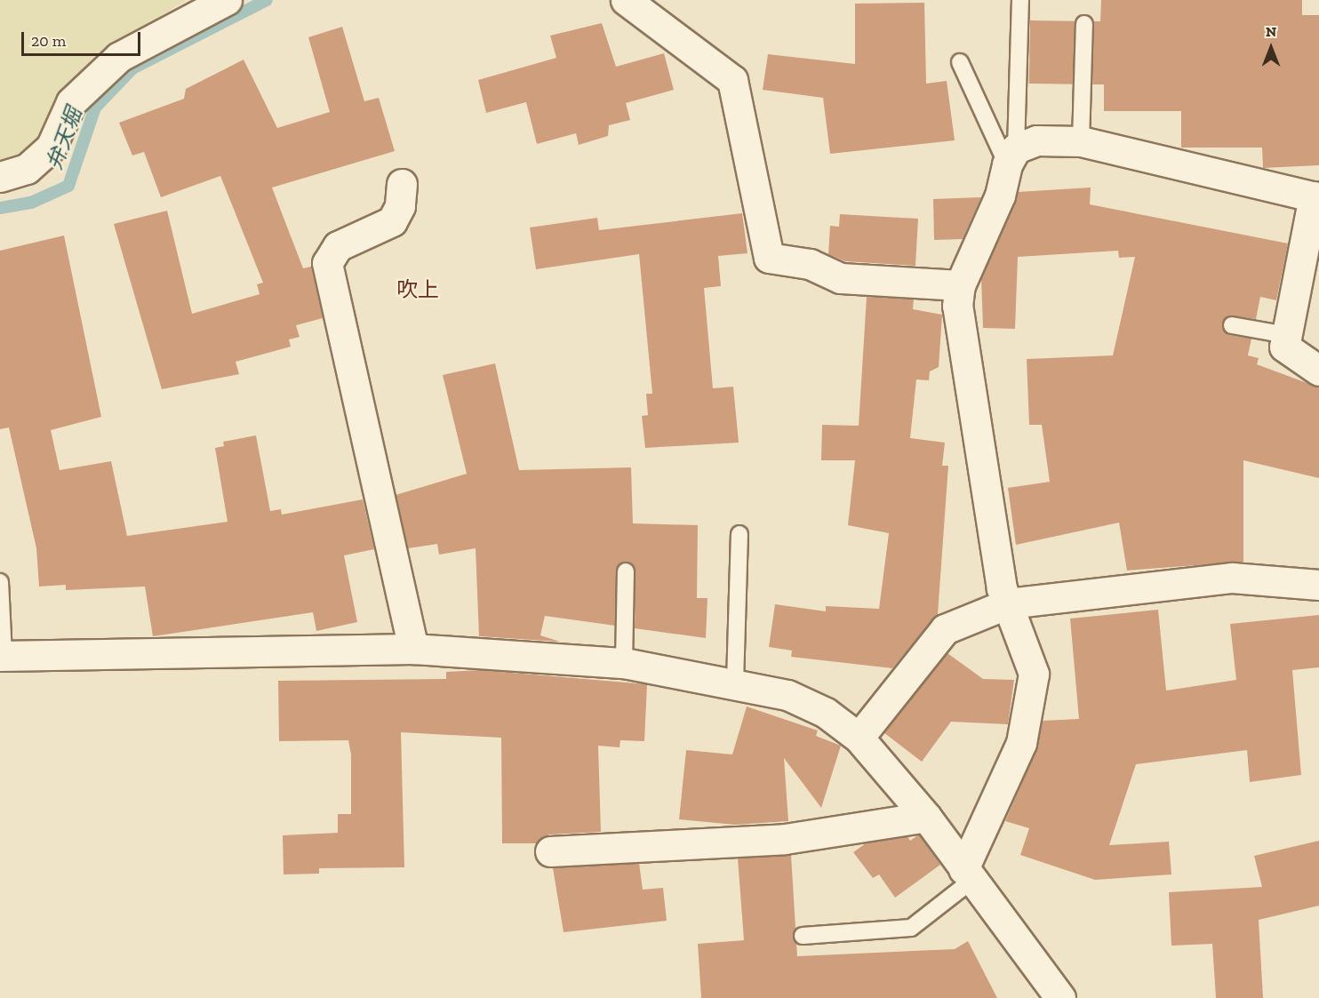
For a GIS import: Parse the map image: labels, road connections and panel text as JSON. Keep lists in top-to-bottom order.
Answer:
{
  "districts": ["吹上"],
  "water": ["弁天堀"],
  "scale_bar": "20 m",
  "north": "top"
}
